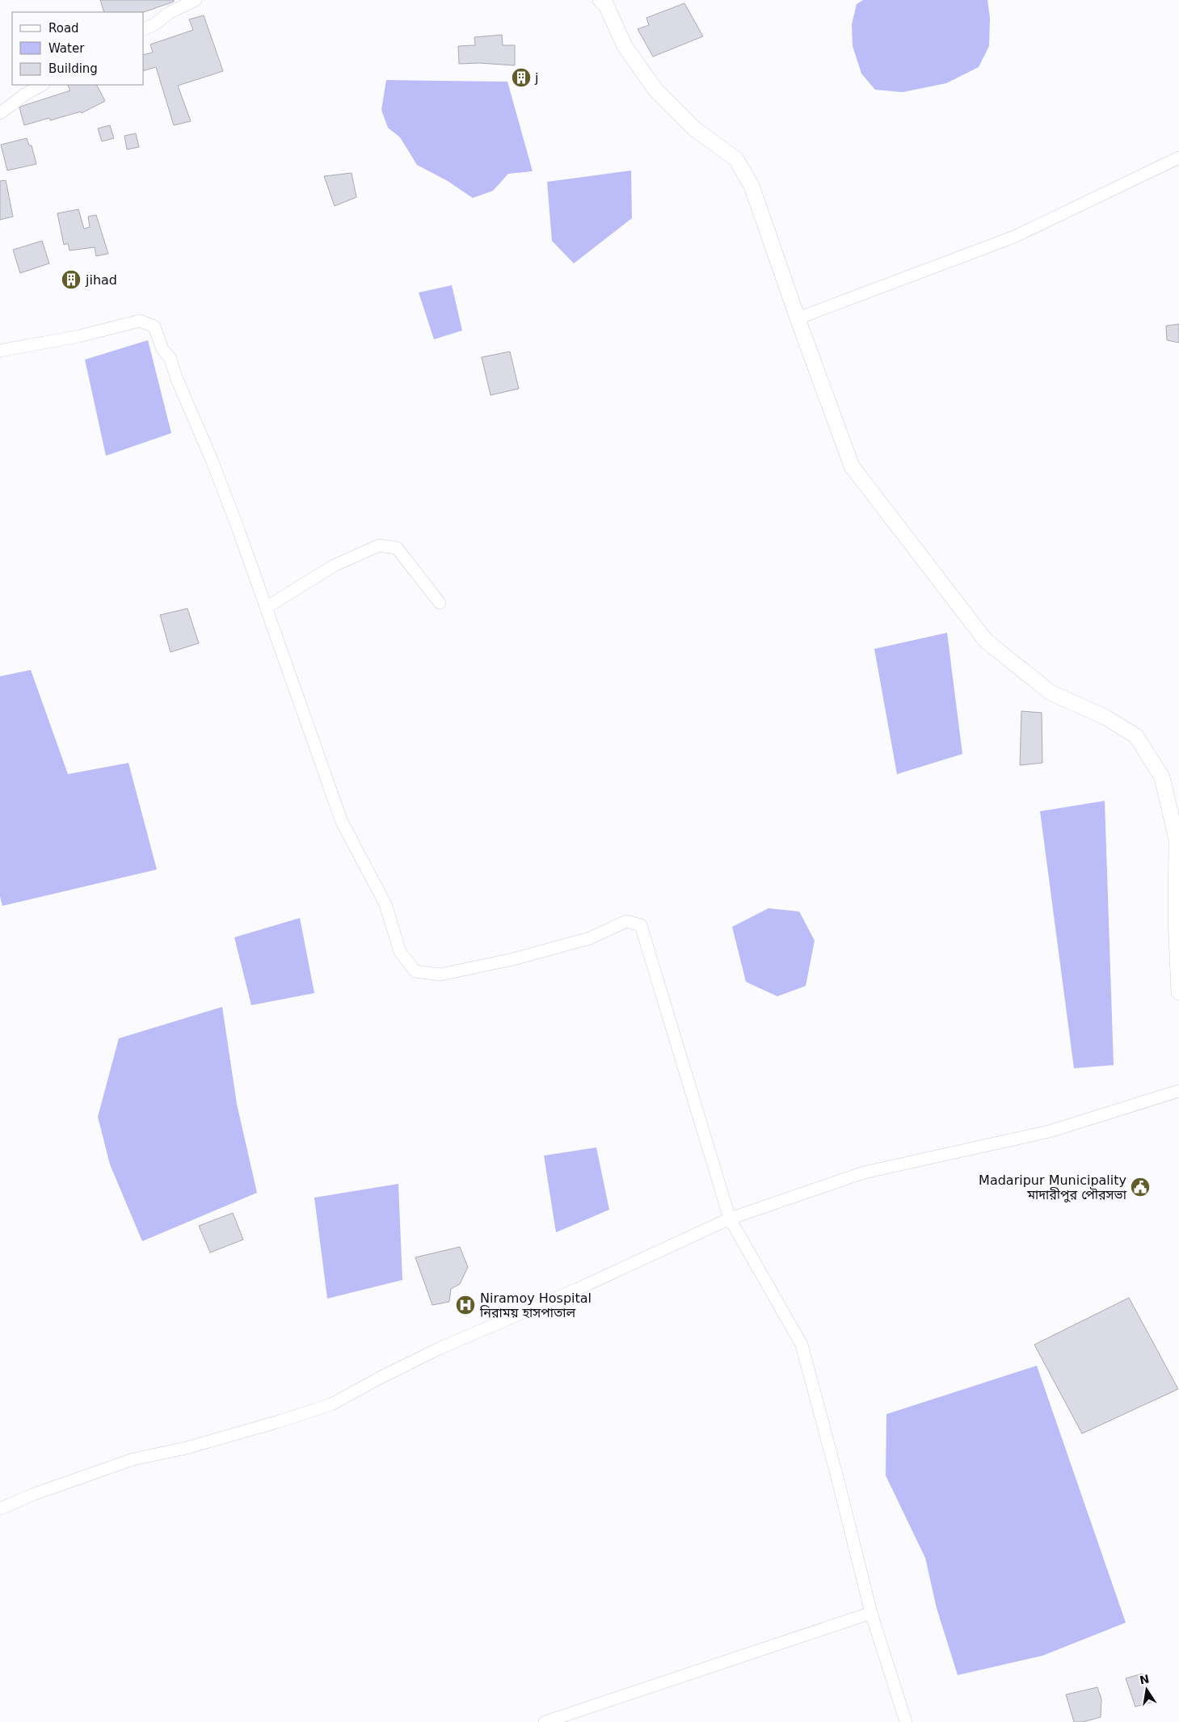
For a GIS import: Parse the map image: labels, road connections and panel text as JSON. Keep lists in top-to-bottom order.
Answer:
{
  "places": {
    "building": ["j", "jihad"],
    "public building": ["Madaripur Municipality মাদারীপুর পৌরসভা"],
    "hospital": ["Niramoy Hospital নিরাময় হাসপাতাল"]
  },
  "legend": ["Road", "Water", "Building"],
  "north": "top"
}
